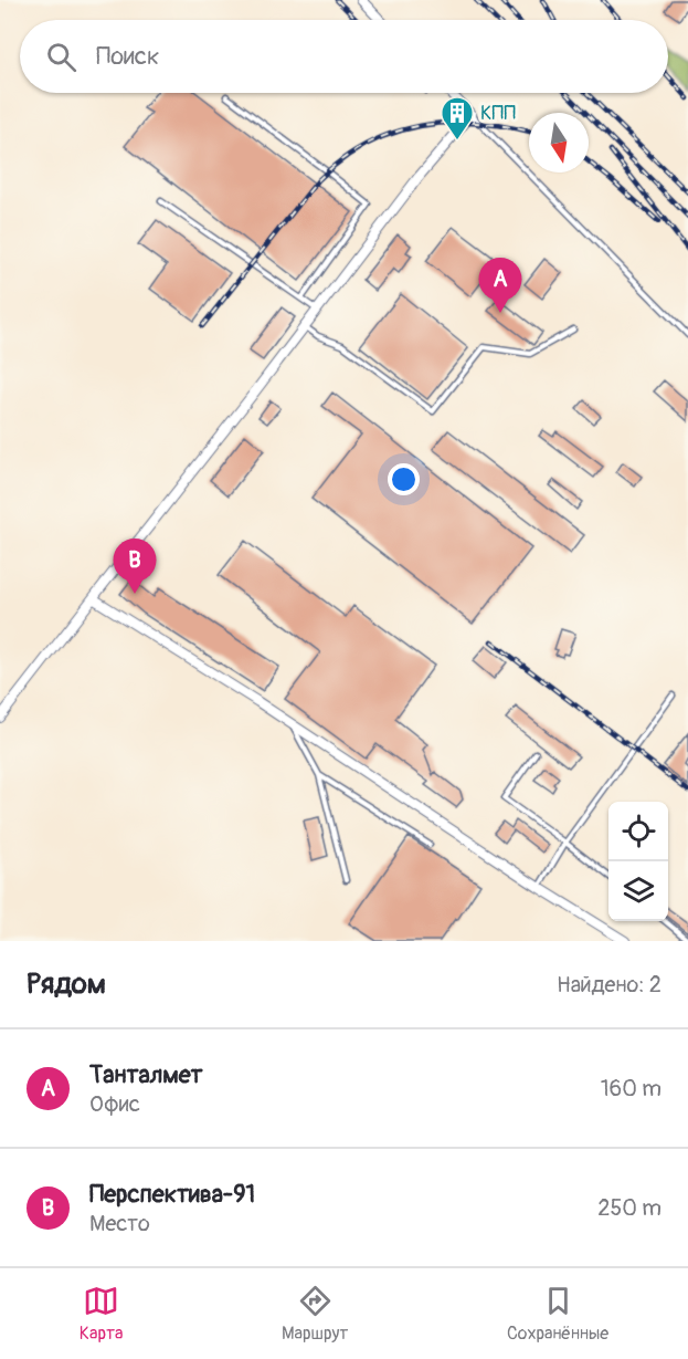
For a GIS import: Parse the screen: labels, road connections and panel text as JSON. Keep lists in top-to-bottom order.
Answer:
{
  "places": {
    "building": ["КПП"]
  },
  "north": "bottom",
  "page": {
    "search": "Поиск",
    "pins": ["A", "B"],
    "heading": ["Рядом", "Найдено: 2"],
    "list": [
      {
        "mark": "A",
        "name": "Танталмет",
        "note": "Офис",
        "value": "160 m"
      },
      {
        "mark": "B",
        "name": "Перспектива-91",
        "note": "Место",
        "value": "250 m"
      }
    ],
    "nav": ["Карта", "Маршрут", "Сохранённые"]
  }
}
